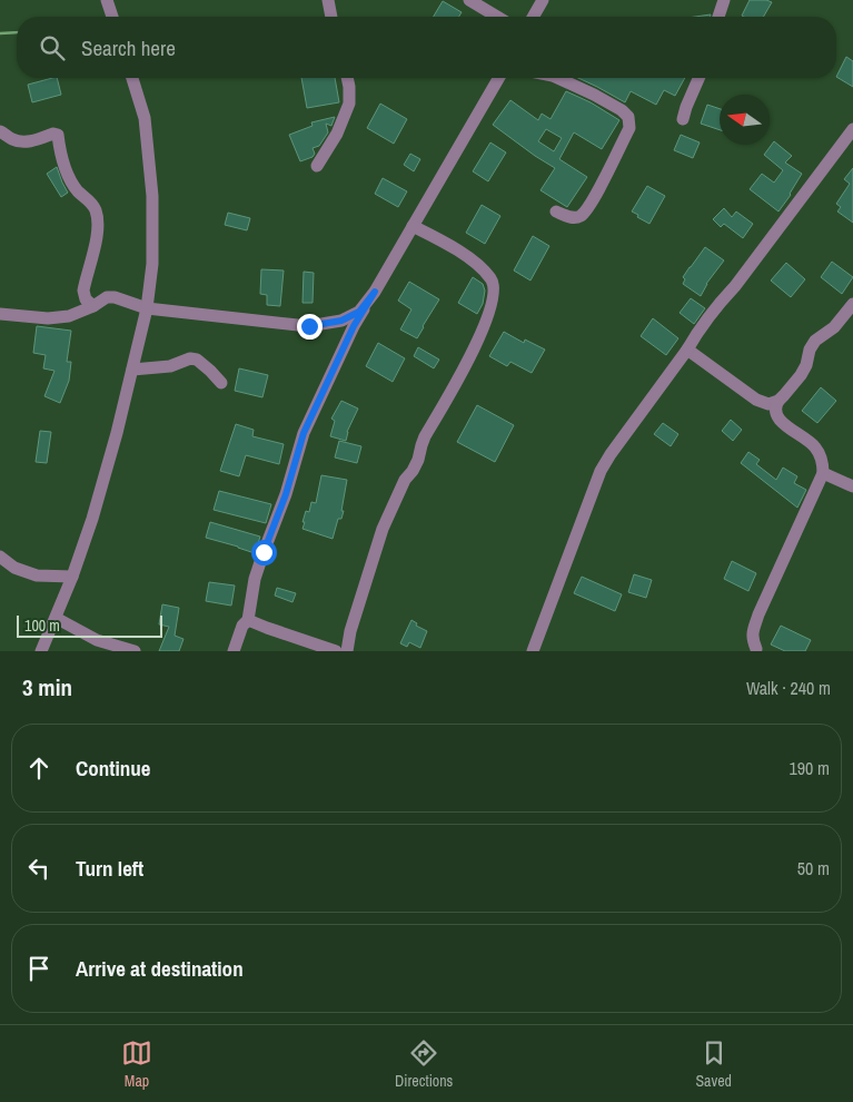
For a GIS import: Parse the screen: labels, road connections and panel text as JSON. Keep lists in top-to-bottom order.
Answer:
{
  "scale_bar": "100 m",
  "north": "left",
  "page": {
    "search": "Search here",
    "scale": "100 m",
    "heading": ["3 min", "Walk · 240 m"],
    "list": [
      ["Continue", "190 m"],
      ["Turn left", "50 m"],
      "Arrive at destination"
    ],
    "nav": ["Map", "Directions", "Saved"]
  }
}
